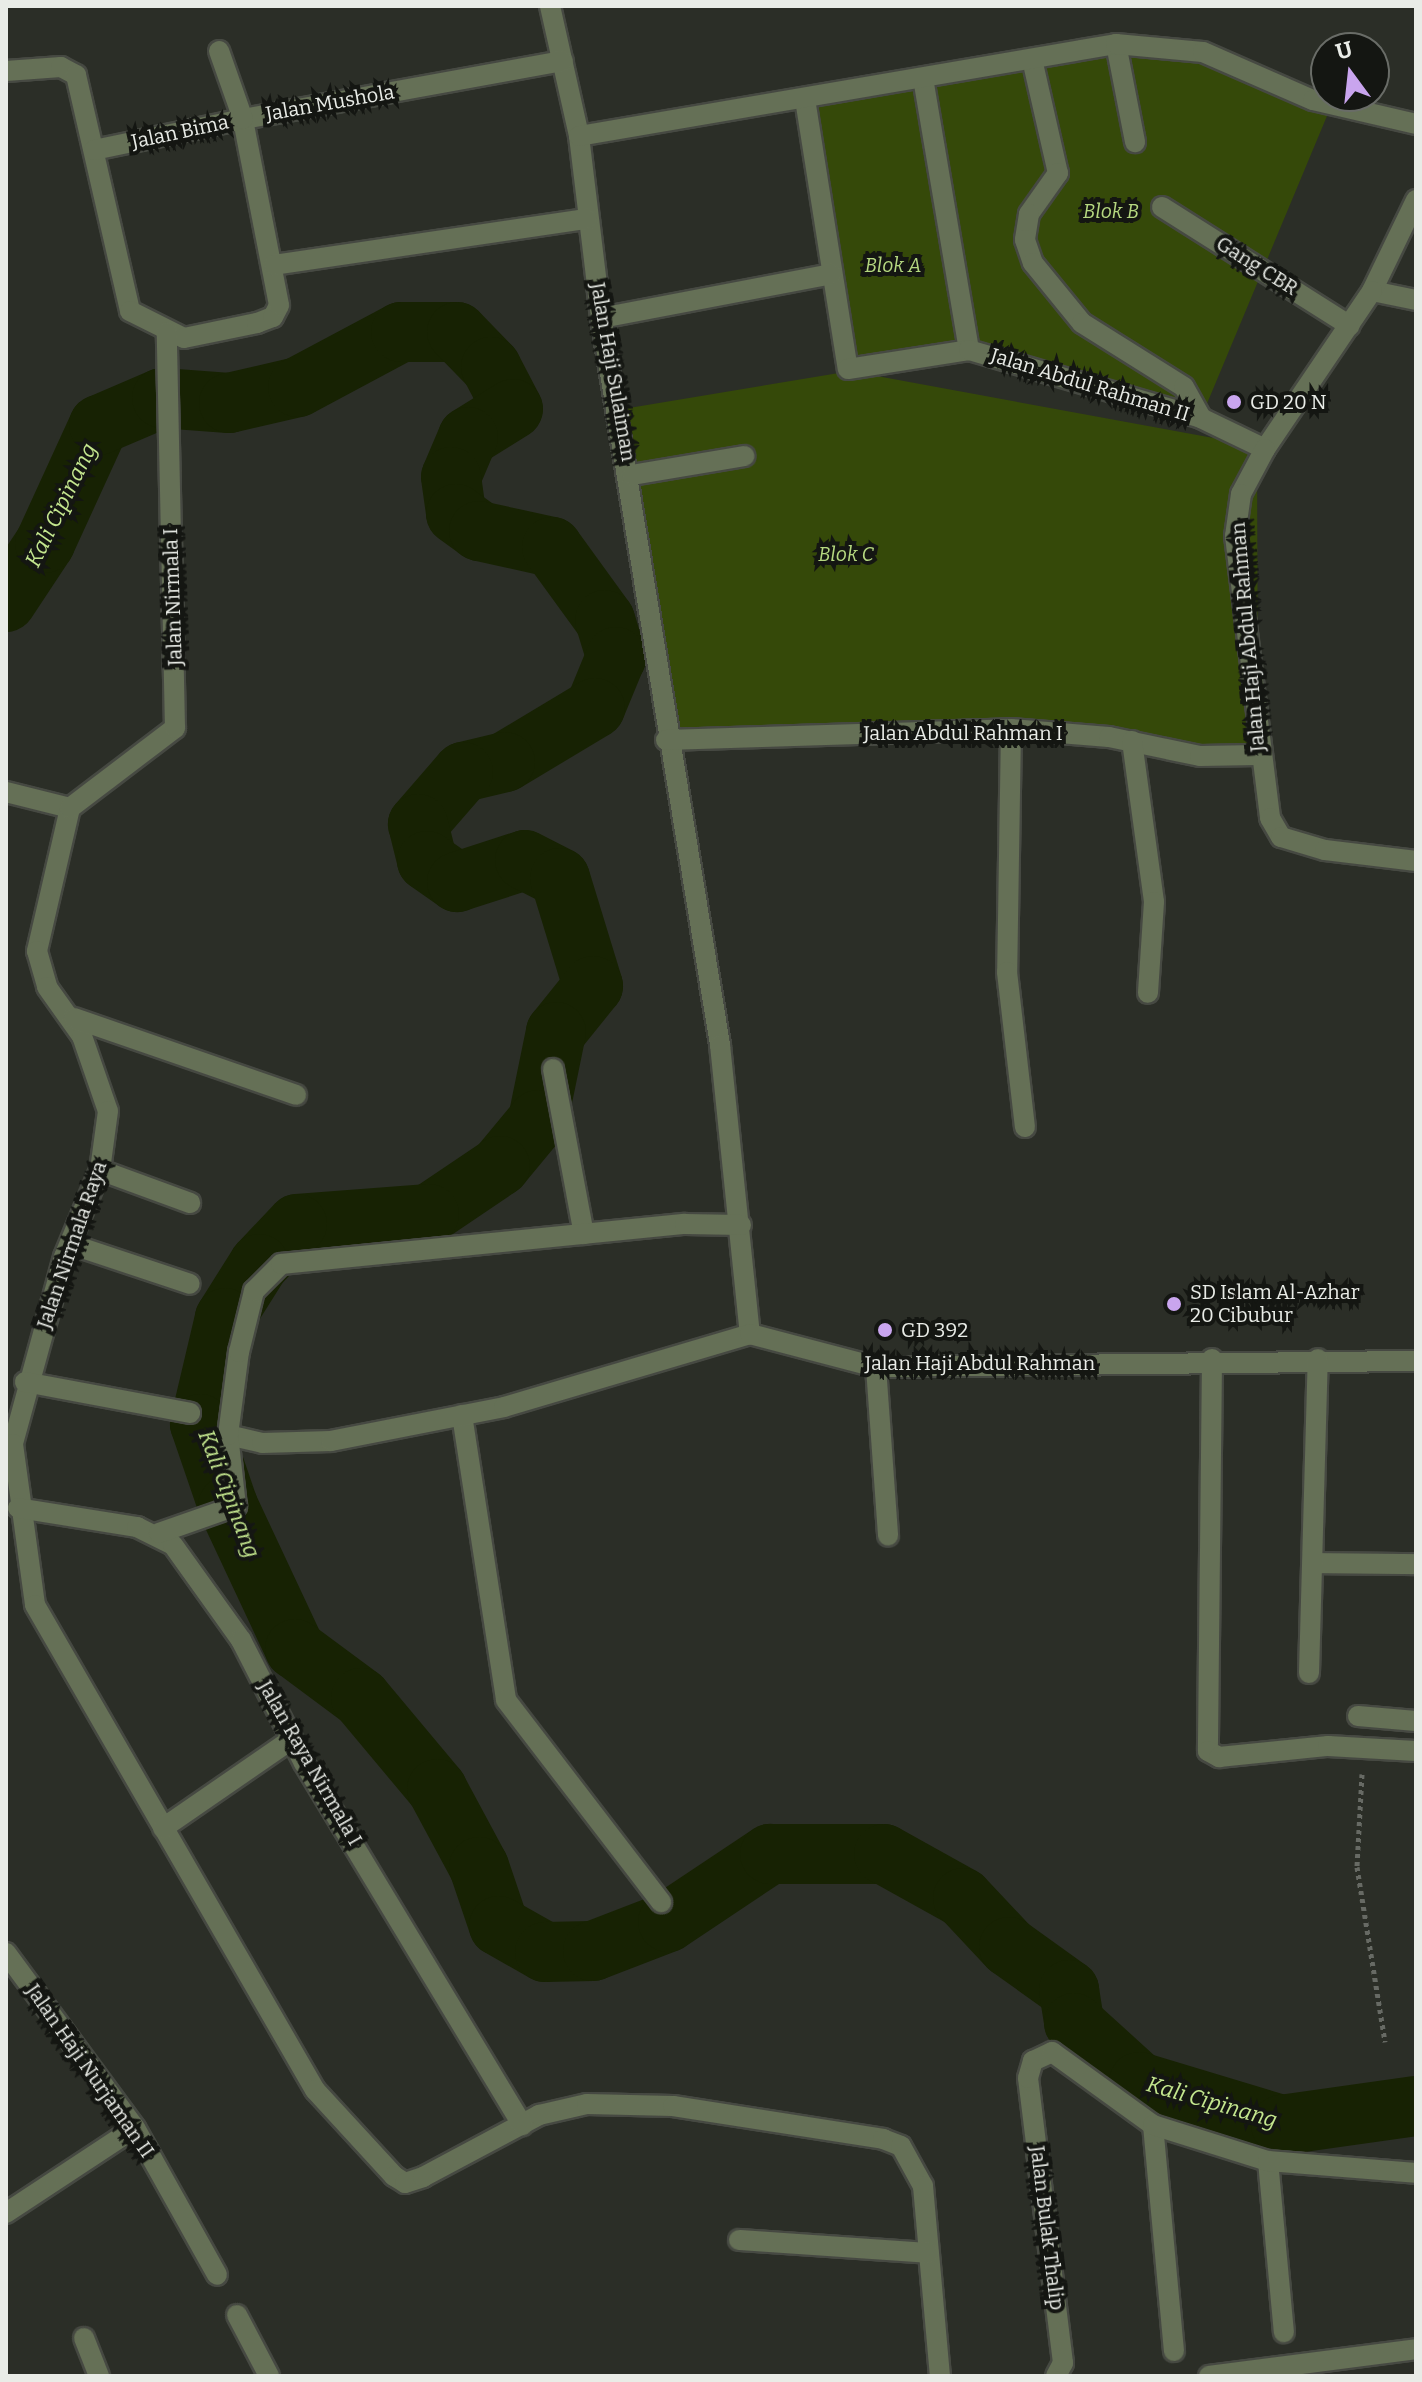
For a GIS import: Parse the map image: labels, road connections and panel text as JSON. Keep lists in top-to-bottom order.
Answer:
{
  "streets": {
    "street": [
      "Jalan Mushola",
      "Jalan Bima",
      "Gang CBR",
      "Jalan Haji Sulaiman",
      "Jalan Abdul Rahman II",
      "Jalan Nirmala I",
      "Jalan Haji Abdul Rahman",
      "Jalan Abdul Rahman I",
      "Jalan Nirmala Raya",
      "Jalan Raya Nirmala I",
      "Jalan Haji Nurjaman II",
      "Jalan Bulak Thalip"
    ]
  },
  "crossings": [
    ["Jalan Mushola", "Jalan Bima"],
    ["Jalan Mushola", "Jalan Haji Sulaiman"],
    ["Jalan Mushola", "Jalan Nirmala I"],
    ["Gang CBR", "Jalan Haji Abdul Rahman"],
    ["Jalan Haji Sulaiman", "Jalan Haji Abdul Rahman"],
    ["Jalan Haji Sulaiman", "Jalan Abdul Rahman I"],
    ["Jalan Abdul Rahman II", "Jalan Haji Abdul Rahman"],
    ["Jalan Nirmala I", "Jalan Nirmala Raya"],
    ["Jalan Haji Abdul Rahman", "Jalan Abdul Rahman I"],
    ["Jalan Nirmala Raya", "Jalan Raya Nirmala I"]
  ],
  "water": ["Kali Cipinang"],
  "parks": ["Blok B", "Blok A", "Blok C"],
  "places": ["GD 20 N", "SD Islam Al-Azhar 20 Cibubur", "GD 392"],
  "north": "top"
}
